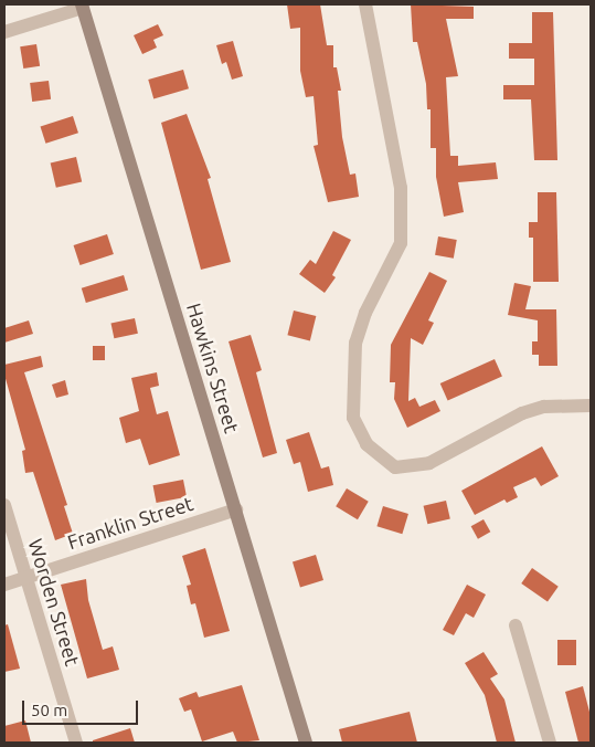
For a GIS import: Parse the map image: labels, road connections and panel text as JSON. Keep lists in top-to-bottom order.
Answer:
{
  "streets": {
    "street": ["Hawkins Street", "Franklin Street", "Worden Street"]
  },
  "crossings": [
    ["Hawkins Street", "Franklin Street"],
    ["Franklin Street", "Worden Street"]
  ],
  "scale_bar": "50 m"
}
